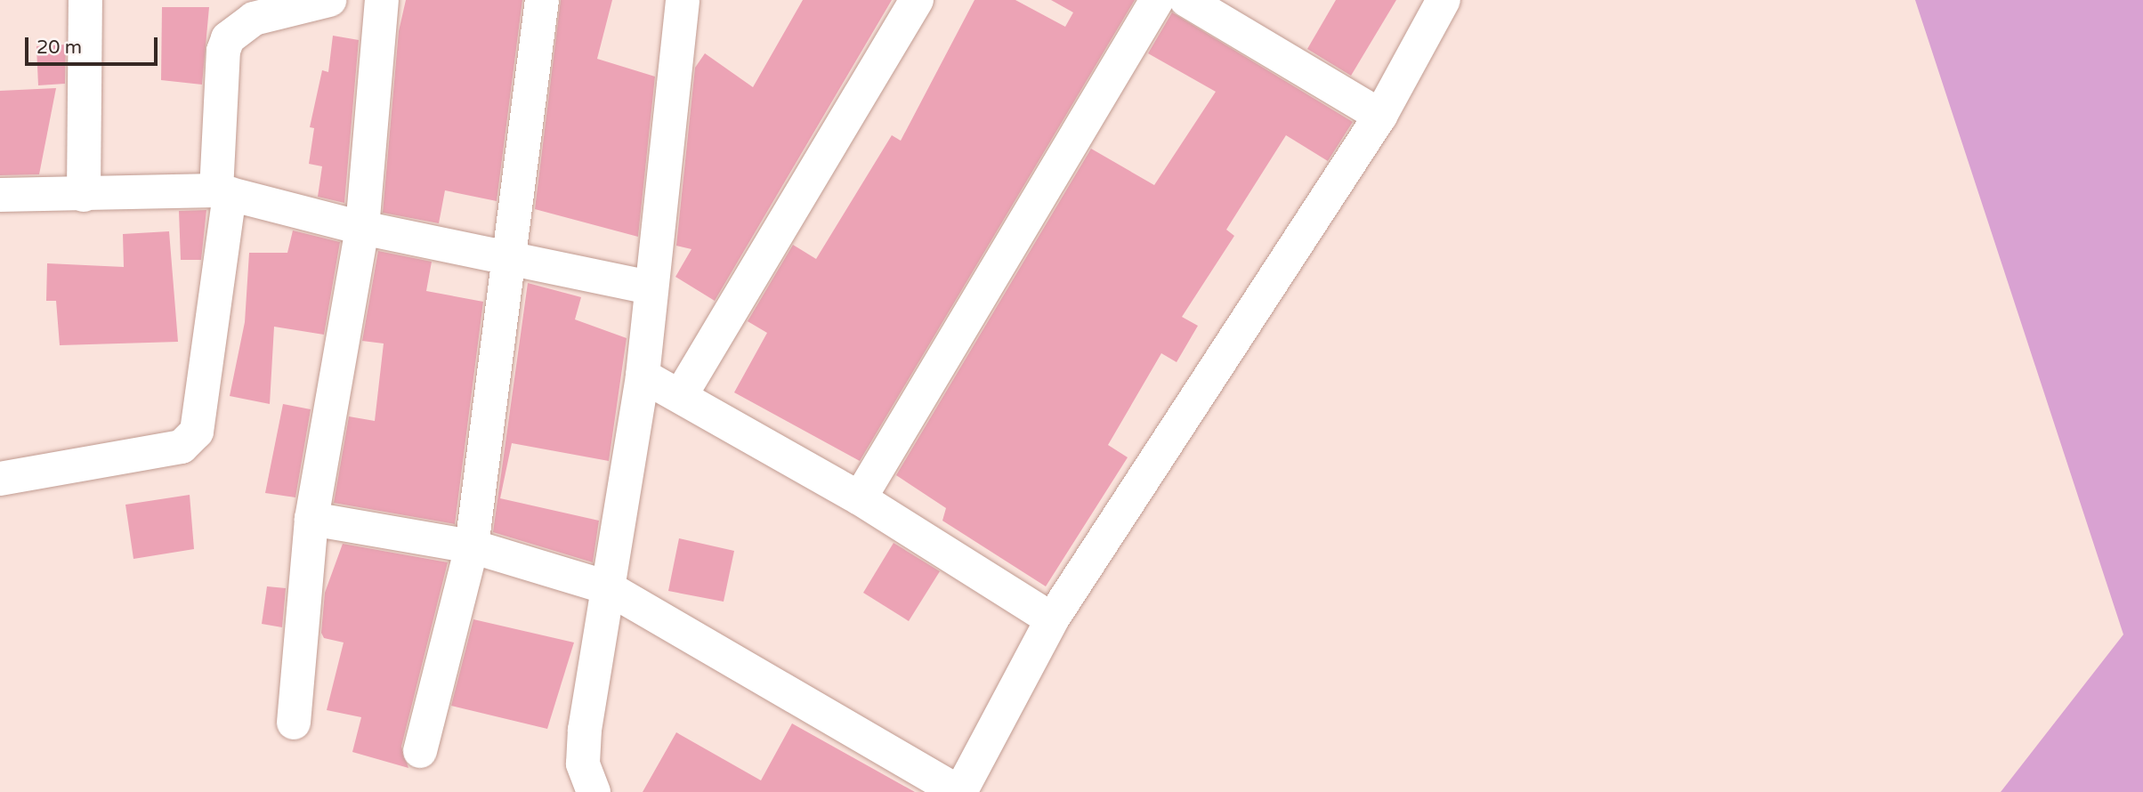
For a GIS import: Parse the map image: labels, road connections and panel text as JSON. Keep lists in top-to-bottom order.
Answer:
{
  "scale_bar": "20 m"
}
